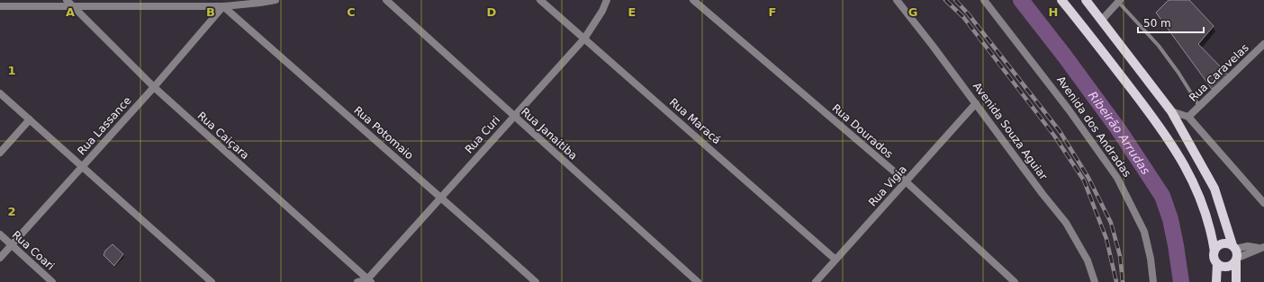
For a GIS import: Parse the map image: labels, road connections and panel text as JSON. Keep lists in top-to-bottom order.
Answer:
{
  "streets": {
    "street": [
      "Rua Caravelas",
      "Rua Maracá",
      "Rua Lassance",
      "Avenida dos Andradas",
      "Rua Dourados",
      "Avenida Souza Aguiar",
      "Rua Potomaio",
      "Rua Janaitiba",
      "Rua Curi",
      "Rua Caiçara",
      "Rua Vigia",
      "Rua Coari"
    ]
  },
  "crossings": [
    ["Rua Maracá", "Rua Curi"],
    ["Rua Maracá", "Rua Vigia"],
    ["Rua Lassance", "Rua Potomaio"],
    ["Rua Lassance", "Rua Caiçara"],
    ["Rua Lassance", "Rua Coari"],
    ["Rua Dourados", "Rua Vigia"],
    ["Avenida Souza Aguiar", "Rua Vigia"],
    ["Rua Potomaio", "Rua Curi"],
    ["Rua Janaitiba", "Rua Curi"],
    ["Rua Curi", "Rua Caiçara"]
  ],
  "water": ["Ribeirão Arrudas"],
  "scale_bar": "50 m",
  "grid": {
    "columns": [
      "A",
      "B",
      "C",
      "D",
      "E",
      "F",
      "G",
      "H"
    ],
    "rows": ["1", "2"]
  }
}
